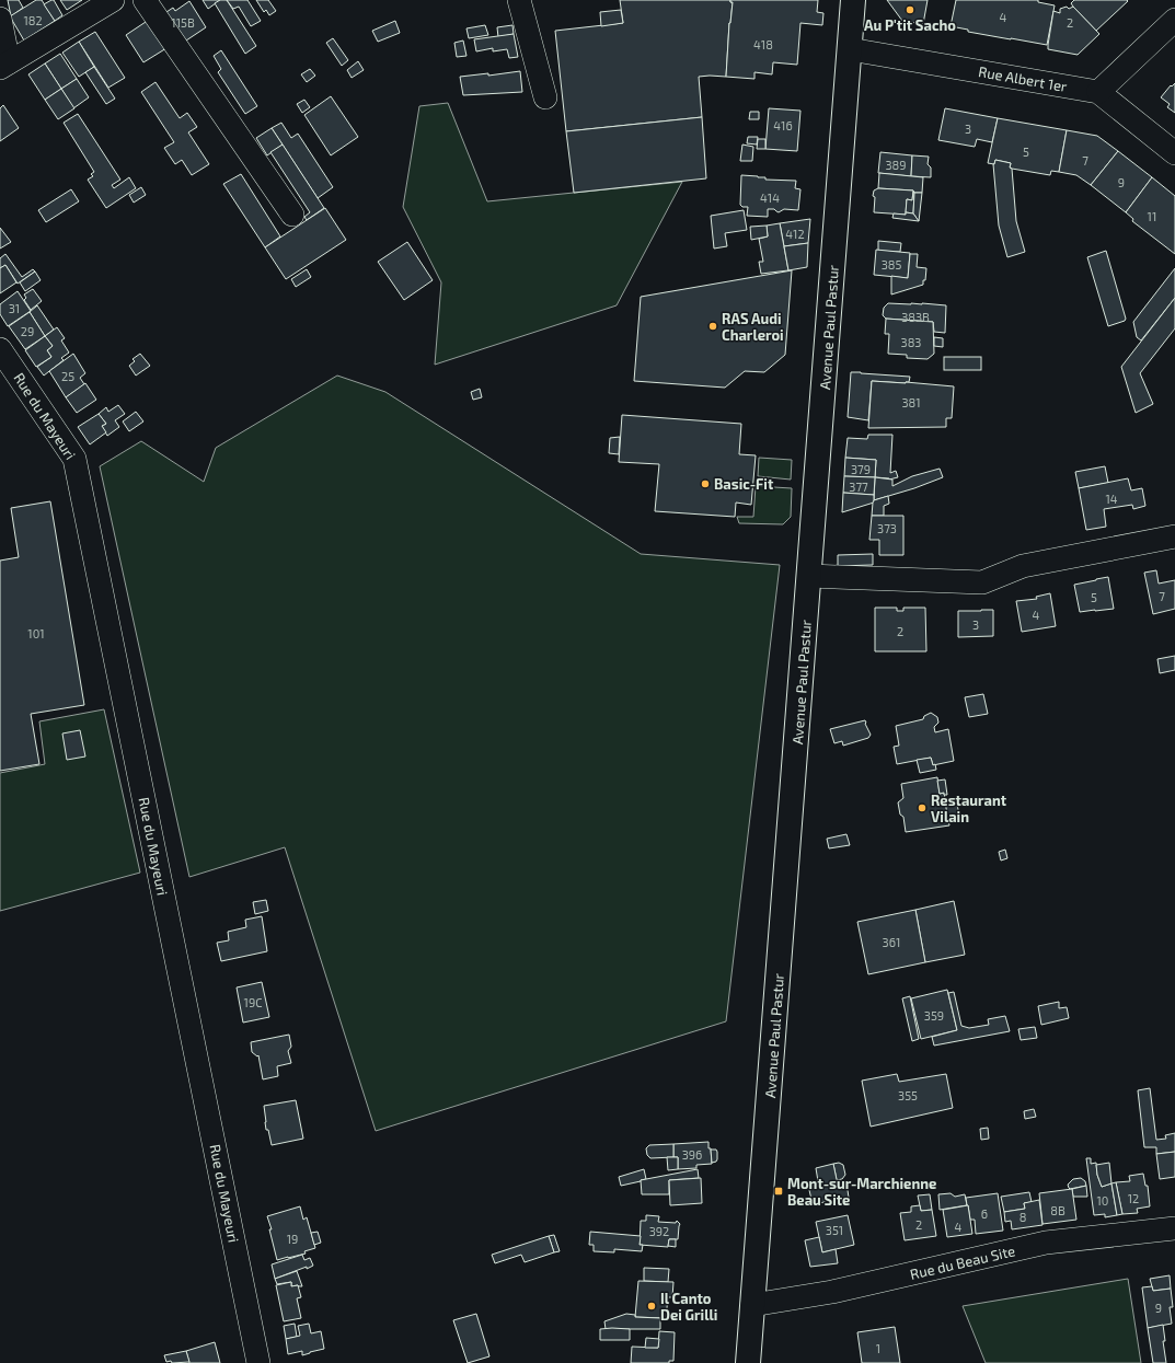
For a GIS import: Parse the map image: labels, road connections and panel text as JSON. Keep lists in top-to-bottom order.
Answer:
{
  "streets": {
    "main road": ["Avenue Paul Pastur"],
    "street": ["Rue Albert 1er", "Rue du Mayeuri", "Rue du Beau Site"]
  },
  "crossings": [
    ["Rue Albert 1er", "Avenue Paul Pastur"],
    ["Avenue Paul Pastur", "Rue du Beau Site"]
  ],
  "places": {
    "other": [
      "Au P'tit Sacho",
      "RAS Audi Charleroi",
      "Basic-Fit",
      "Restaurant Vilain",
      "Il Canto Dei Grilli"
    ],
    "transit": ["Mont-sur-Marchienne Beau Site"]
  },
  "house_numbers": [
    "4",
    "182",
    "115B",
    "2",
    "418",
    "416",
    "3",
    "5",
    "7",
    "389",
    "9",
    "414",
    "11",
    "412",
    "385",
    "31",
    "383B",
    "29",
    "383",
    "25",
    "381",
    "379",
    "377",
    "14",
    "373",
    "7",
    "5",
    "4",
    "3",
    "2",
    "101",
    "361",
    "19C",
    "359",
    "355",
    "396",
    "12",
    "10",
    "8B",
    "6",
    "8",
    "2",
    "4",
    "351",
    "392",
    "19",
    "9",
    "1"
  ]
}
